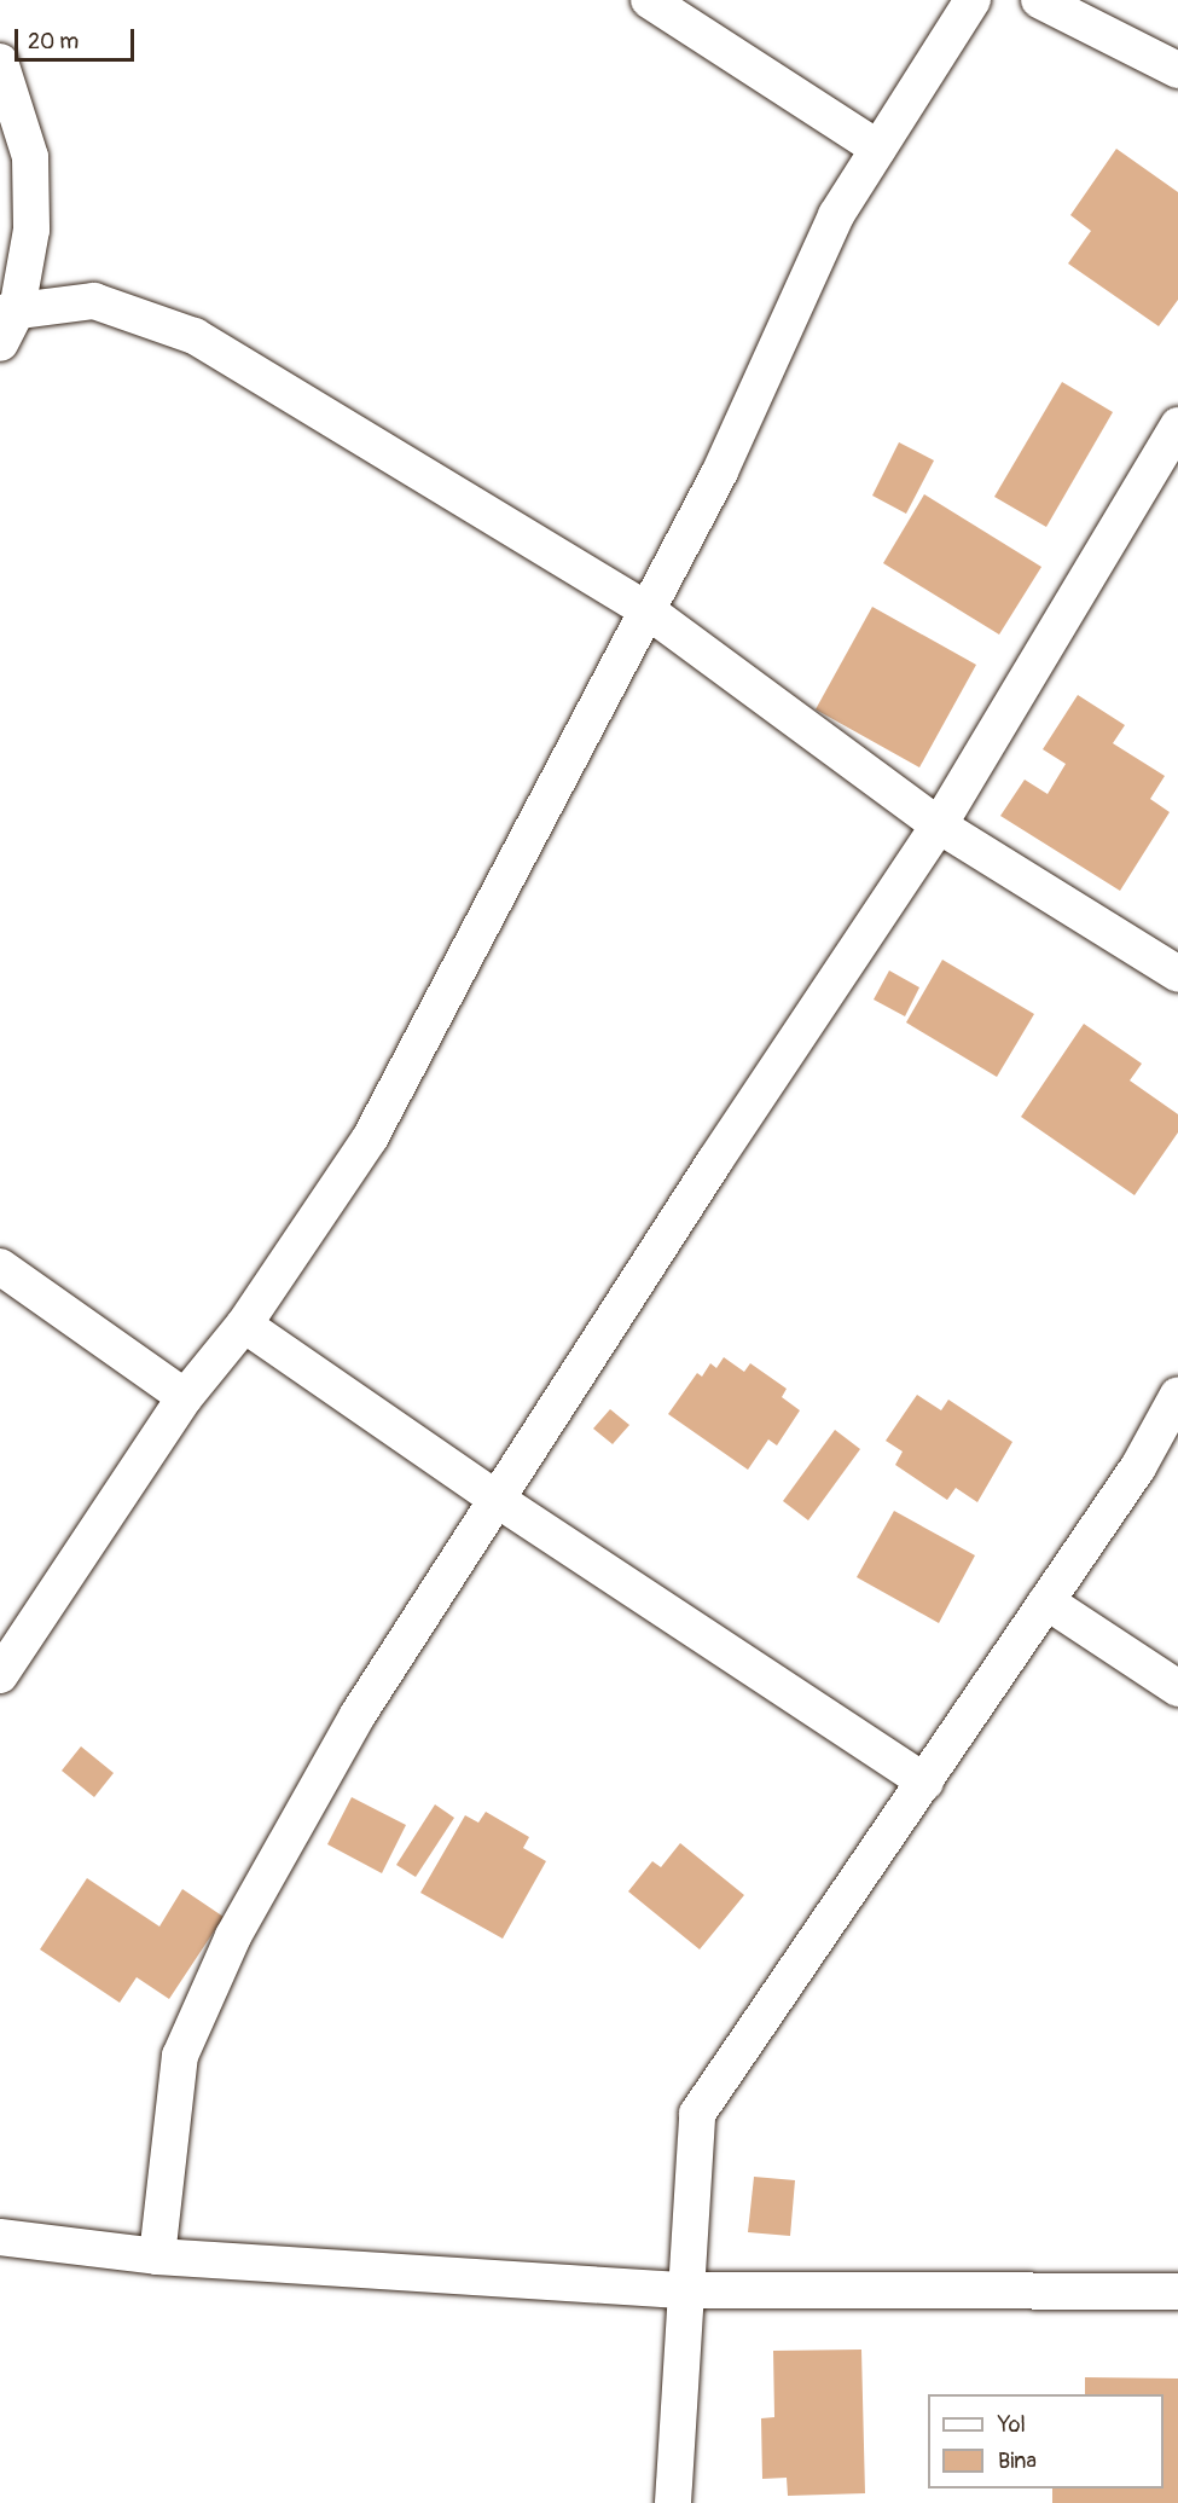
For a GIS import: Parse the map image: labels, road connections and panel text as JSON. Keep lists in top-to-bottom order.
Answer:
{
  "legend": ["Yol", "Bina"],
  "scale_bar": "20 m"
}
